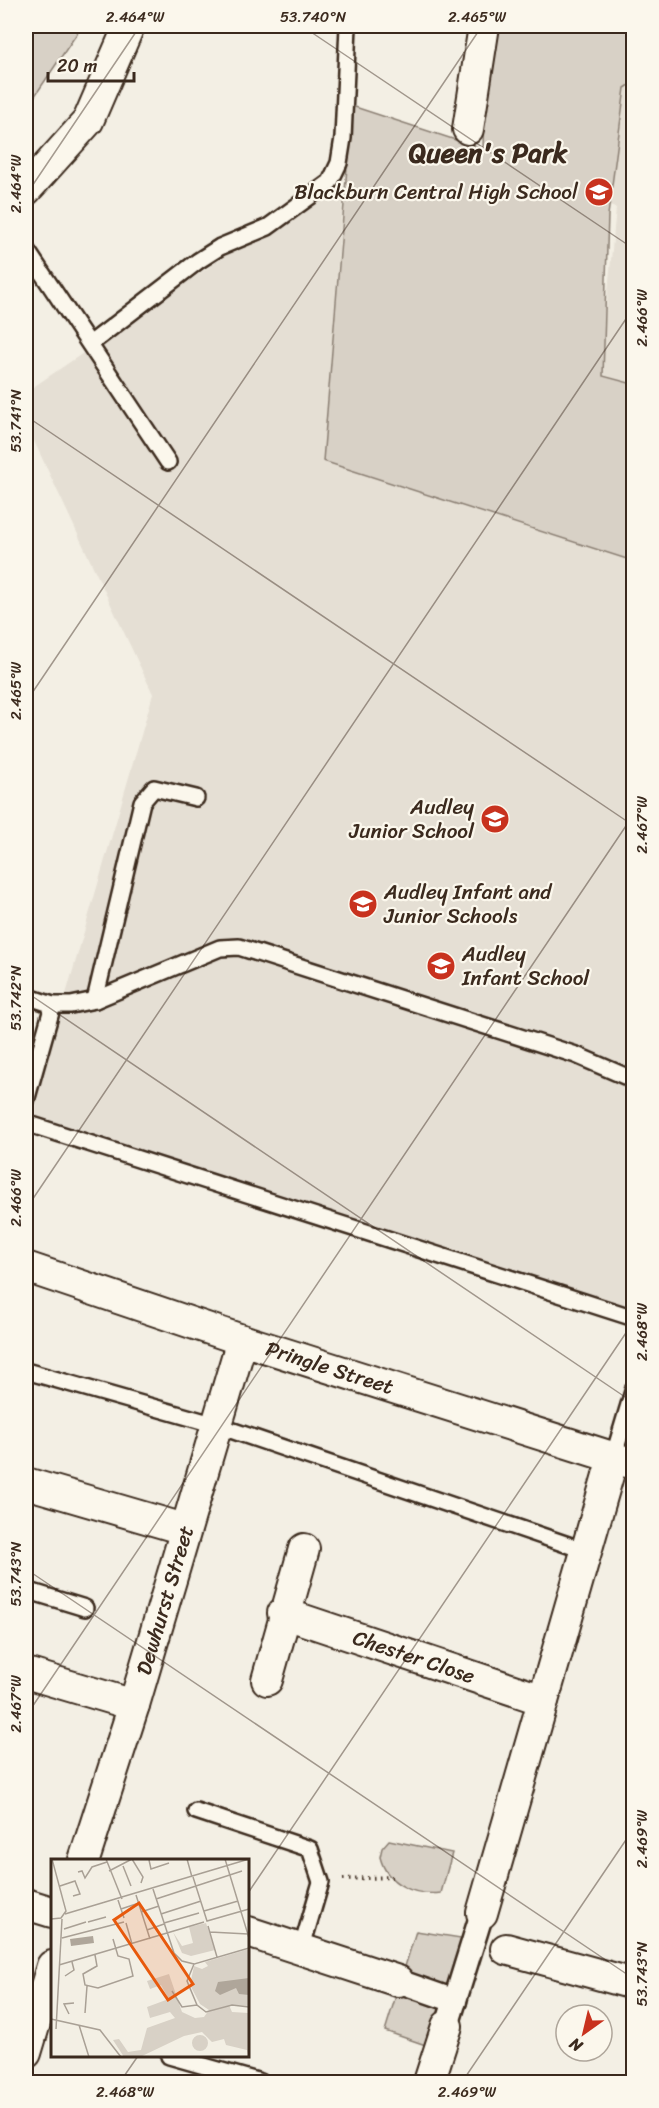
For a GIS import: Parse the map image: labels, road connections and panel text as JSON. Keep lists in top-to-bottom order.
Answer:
{
  "streets": {
    "street": ["Pringle Street", "Dewhurst Street", "Chester Close"]
  },
  "crossings": [
    ["Pringle Street", "Dewhurst Street"]
  ],
  "districts": ["Queen's Park"],
  "places": {
    "school or university": [
      "Blackburn Central High School",
      "Audley Junior School",
      "Audley Infant and Junior Schools",
      "Audley Infant School"
    ]
  },
  "scale_bar": "20 m",
  "north": "bottom left",
  "coordinates": [
    "2.464°W",
    "53.740°N",
    "2.465°W",
    "2.466°W",
    "53.741°N",
    "2.467°W",
    "53.742°N",
    "2.468°W",
    "53.743°N",
    "2.469°W"
  ]
}
